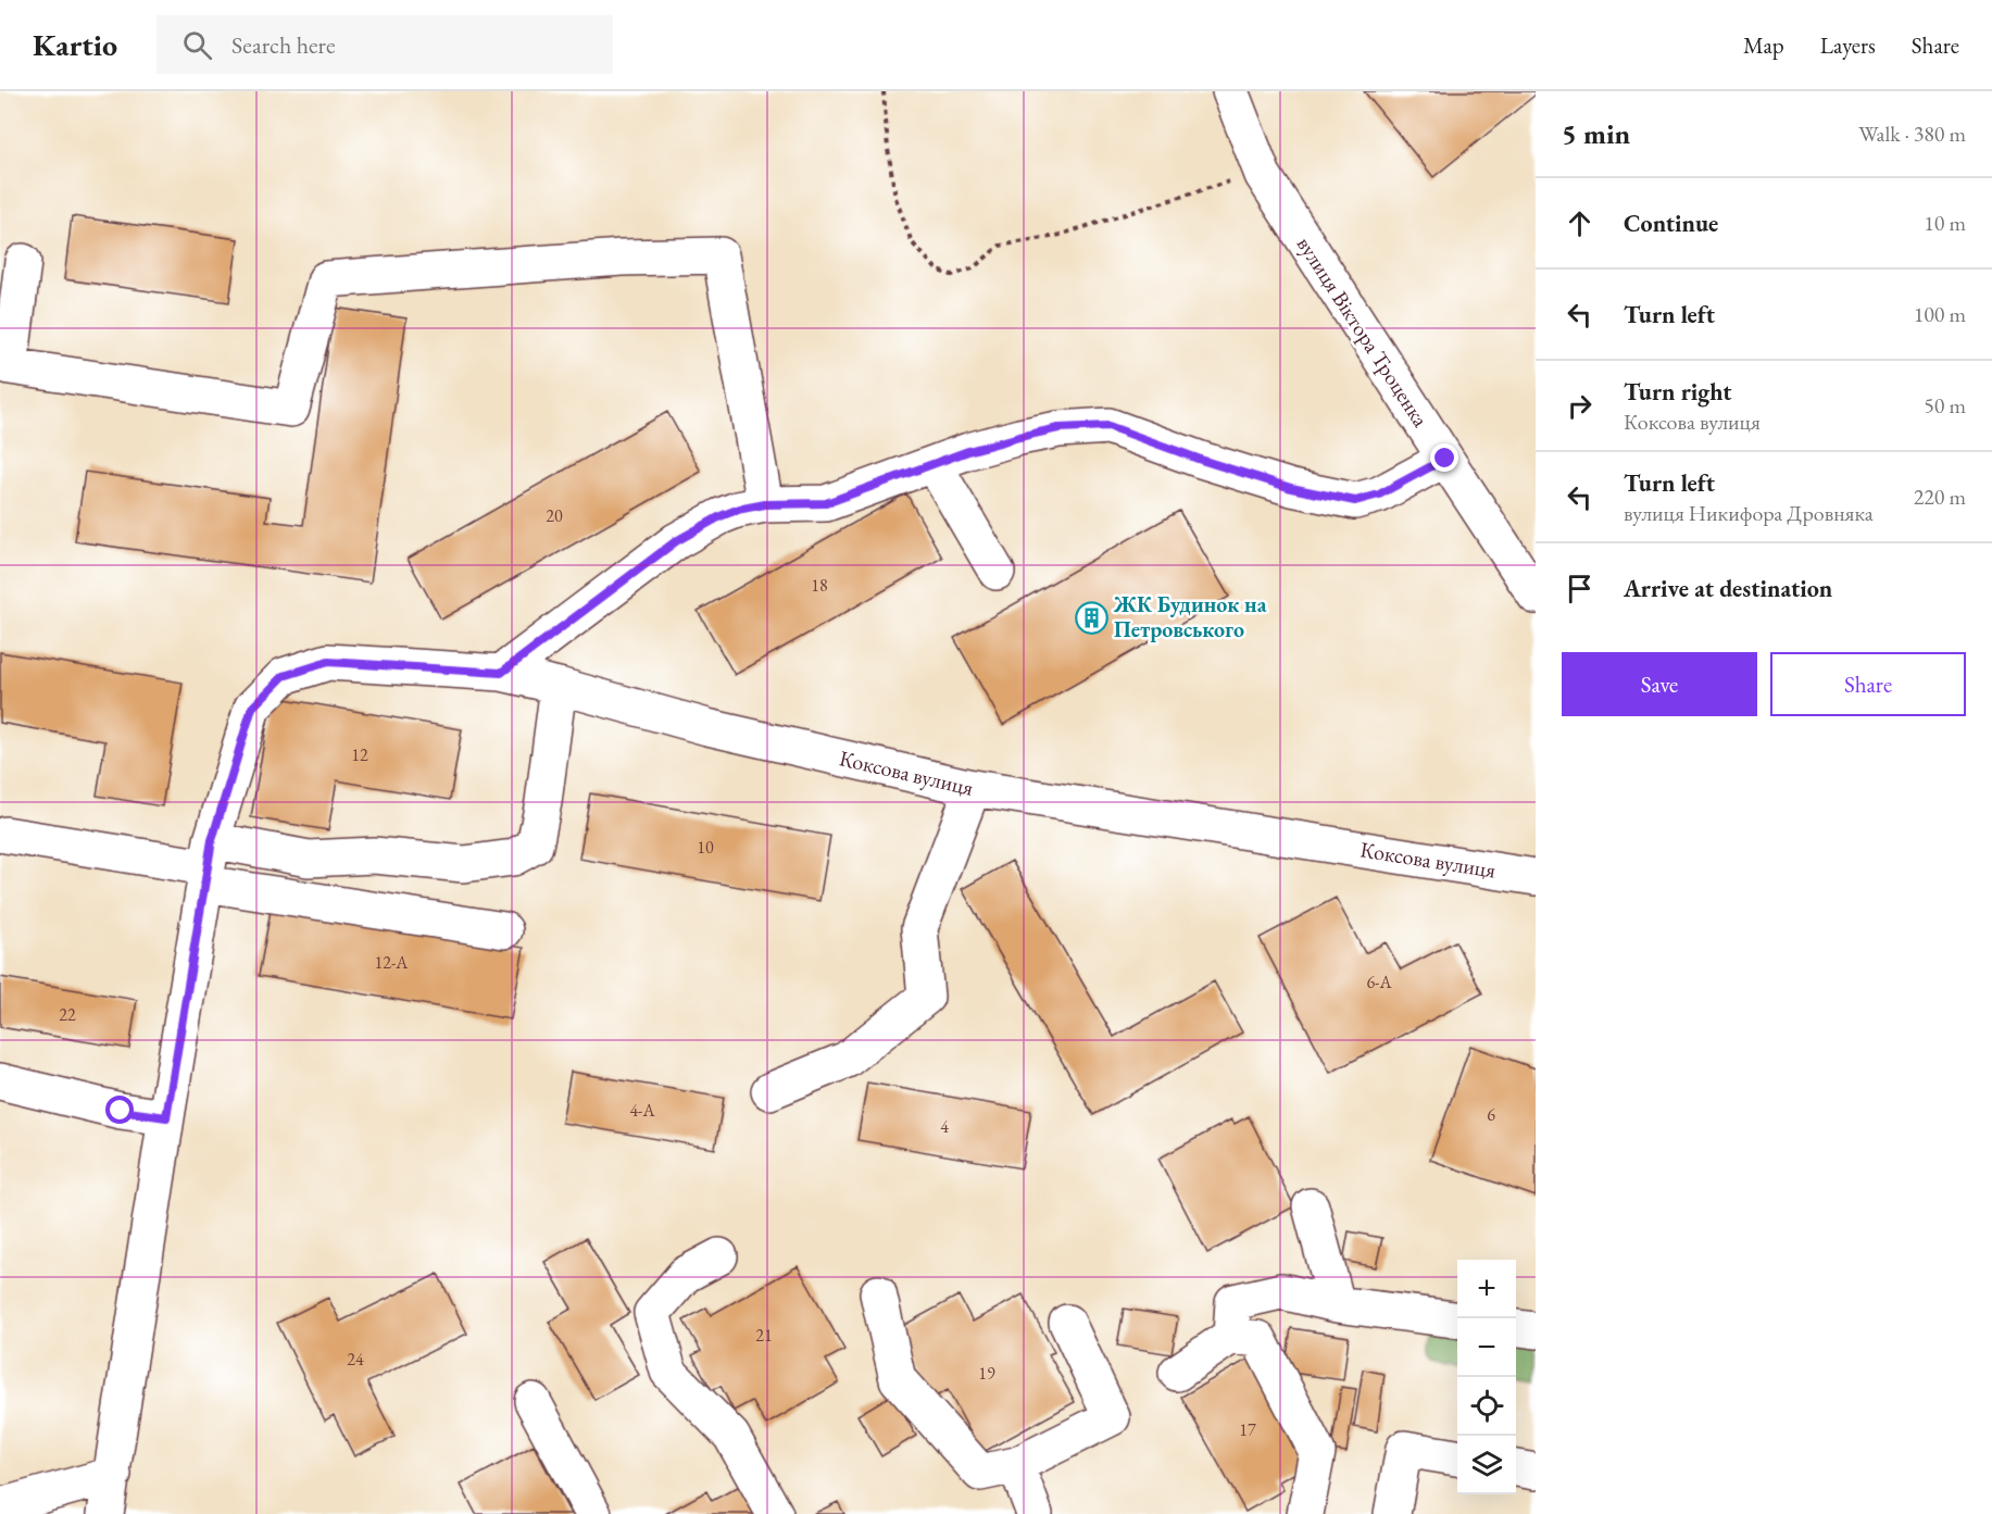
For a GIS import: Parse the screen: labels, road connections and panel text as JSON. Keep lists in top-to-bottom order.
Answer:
{
  "streets": {
    "street": ["вулиця Віктора Троценка", "Коксова вулиця"]
  },
  "places": {
    "building": ["ЖК Будинок на Петровського"]
  },
  "house_numbers": [
    "20",
    "18",
    "12",
    "10",
    "12-А",
    "6-А",
    "22",
    "4-А",
    "6",
    "4",
    "21",
    "24",
    "19",
    "17"
  ],
  "page": {
    "header": "Kartio",
    "search": "Search here",
    "nav": ["Map", "Layers", "Share"],
    "heading": ["5 min", "Walk · 380 m"],
    "list": [
      ["Continue", "10 m"],
      ["Turn left", "100 m"],
      ["Turn right", "Коксова вулиця", "50 m"],
      ["Turn left", "вулиця Никифора Дровняка", "220 m"],
      "Arrive at destination"
    ],
    "buttons": ["Save", "Share"],
    "map_buttons": ["+", "−"]
  }
}
